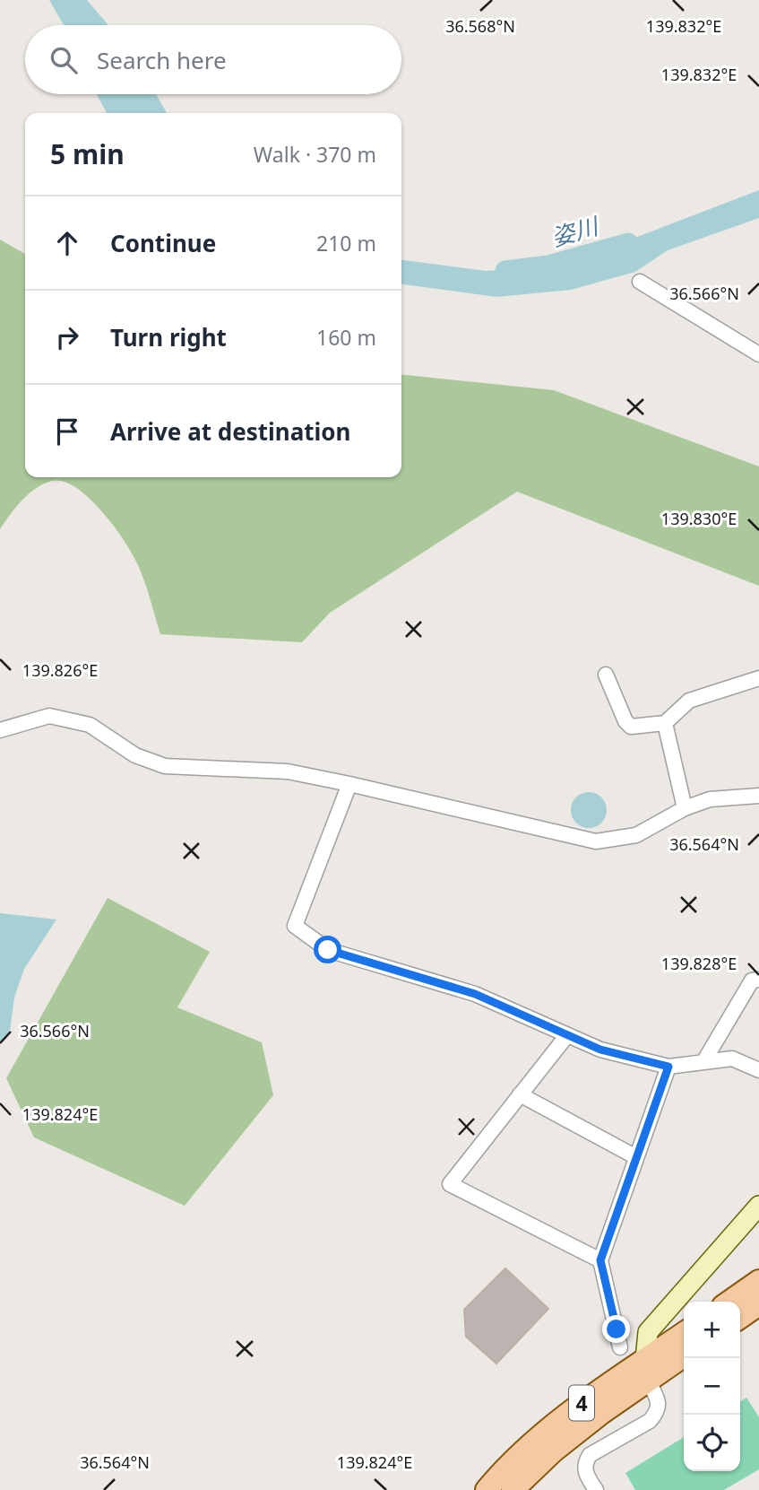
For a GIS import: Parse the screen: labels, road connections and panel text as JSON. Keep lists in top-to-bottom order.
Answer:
{
  "streets": {
    "main road": ["4"]
  },
  "water": ["姿川"],
  "page": {
    "search": "Search here",
    "heading": ["5 min", "Walk · 370 m"],
    "list": [
      ["Continue", "210 m"],
      ["Turn right", "160 m"],
      "Arrive at destination"
    ],
    "map_buttons": ["+", "−"]
  },
  "coordinates": [
    "139.832°E",
    "36.568°N",
    "36.566°N",
    "139.830°E",
    "139.826°E",
    "36.564°N",
    "139.828°E",
    "139.824°E"
  ]
}
